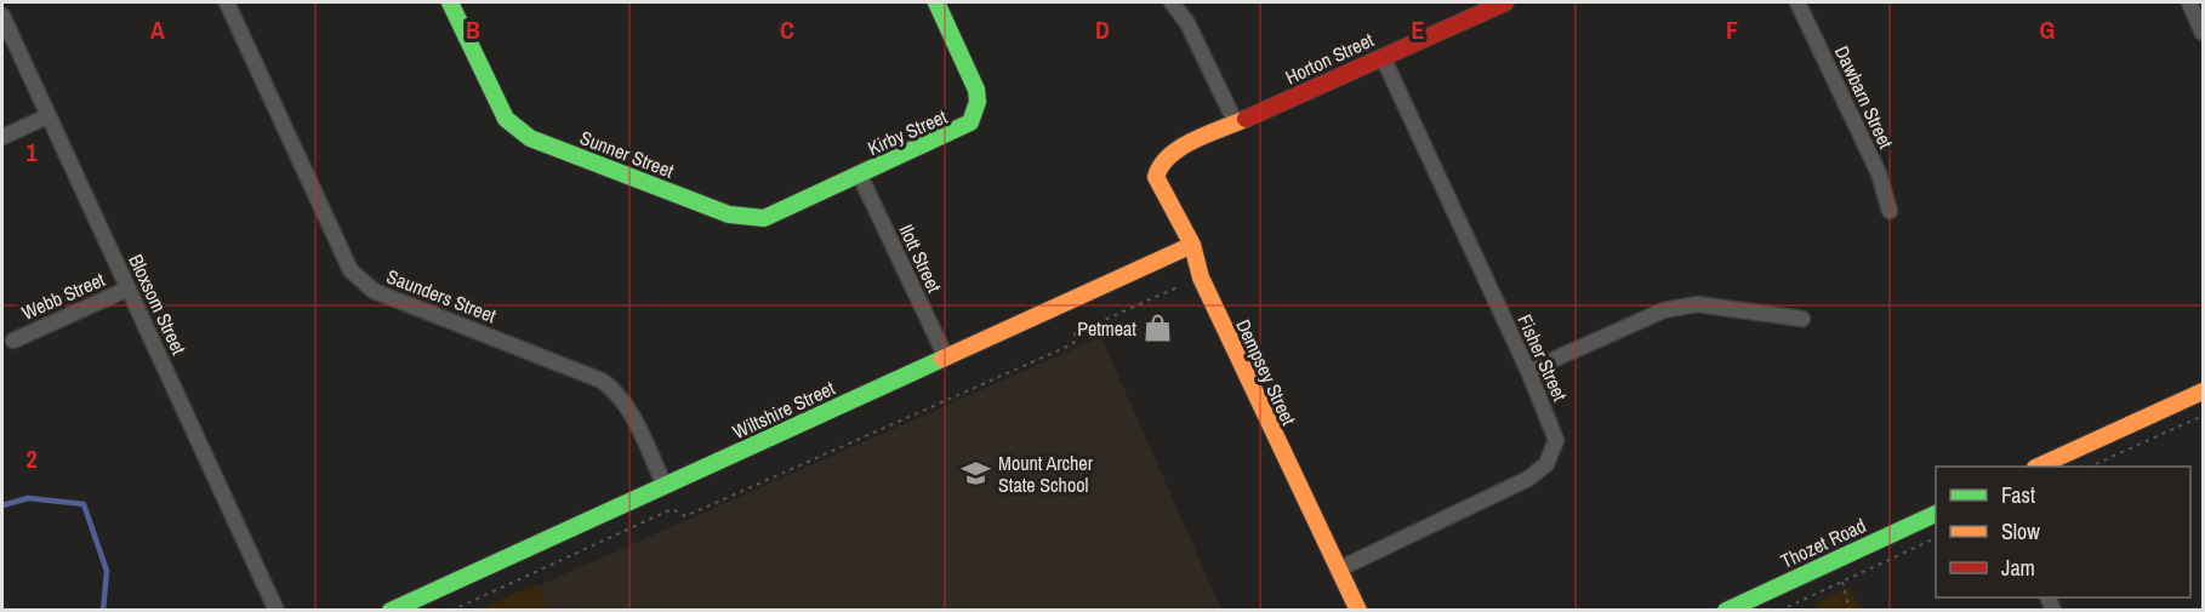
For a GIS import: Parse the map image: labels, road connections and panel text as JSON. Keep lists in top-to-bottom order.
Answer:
{
  "streets": {
    "street": [
      "Horton Street",
      "Dawbarn Street",
      "Kirby Street",
      "Sunner Street",
      "Ilott Street",
      "Webb Street",
      "Saunders Street",
      "Bloxsom Street",
      "Fisher Street",
      "Dempsey Street",
      "Wiltshire Street",
      "Thozet Road"
    ]
  },
  "crossings": [
    ["Horton Street", "Fisher Street"],
    ["Horton Street", "Dempsey Street"],
    ["Kirby Street", "Sunner Street"],
    ["Kirby Street", "Ilott Street"],
    ["Sunner Street", "Ilott Street"],
    ["Ilott Street", "Wiltshire Street"],
    ["Webb Street", "Bloxsom Street"],
    ["Saunders Street", "Wiltshire Street"],
    ["Fisher Street", "Dempsey Street"],
    ["Dempsey Street", "Wiltshire Street"]
  ],
  "places": {
    "shop": ["Petmeat"],
    "school or university": ["Mount Archer State School"]
  },
  "legend": ["Fast", "Slow", "Jam"],
  "grid": {
    "columns": [
      "A",
      "B",
      "C",
      "D",
      "E",
      "F",
      "G"
    ],
    "rows": ["1", "2"]
  }
}
